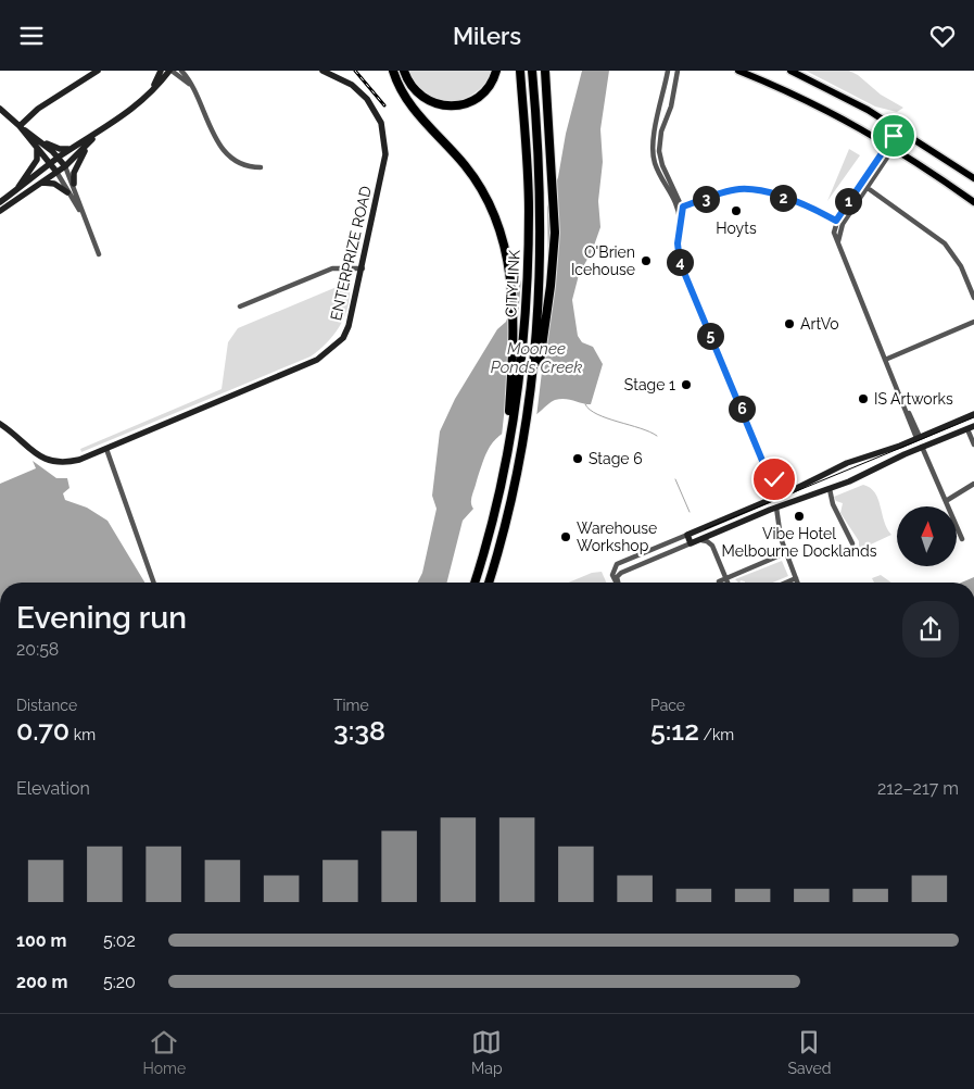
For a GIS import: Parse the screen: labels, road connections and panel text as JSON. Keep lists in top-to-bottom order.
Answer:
{
  "streets": {
    "highway": ["CITYLINK"],
    "street": ["ENTERPRIZE ROAD"]
  },
  "water": ["Moonee Ponds Creek"],
  "places": [
    "Hoyts",
    "O'Brien Icehouse",
    "ArtVo",
    "Stage 1",
    "IS Artworks",
    "Stage 6",
    "Vibe Hotel Melbourne Docklands",
    "Warehouse Workshop"
  ],
  "north": "top",
  "page": {
    "header": "Milers",
    "pins": [
      "2",
      "3",
      "1",
      "4",
      "5",
      "6"
    ],
    "heading": ["Evening run", "20:58"],
    "stats": [
      ["Distance", "0.70 km"],
      ["Time", "3:38"],
      ["Pace", "5:12 /km"]
    ],
    "chart": ["Elevation", "212–217 m"],
    "list": [
      {
        "name": "100 m",
        "note": "5:02"
      },
      {
        "name": "200 m",
        "note": "5:20"
      }
    ],
    "tabs": ["Home", "Map", "Saved"]
  }
}
